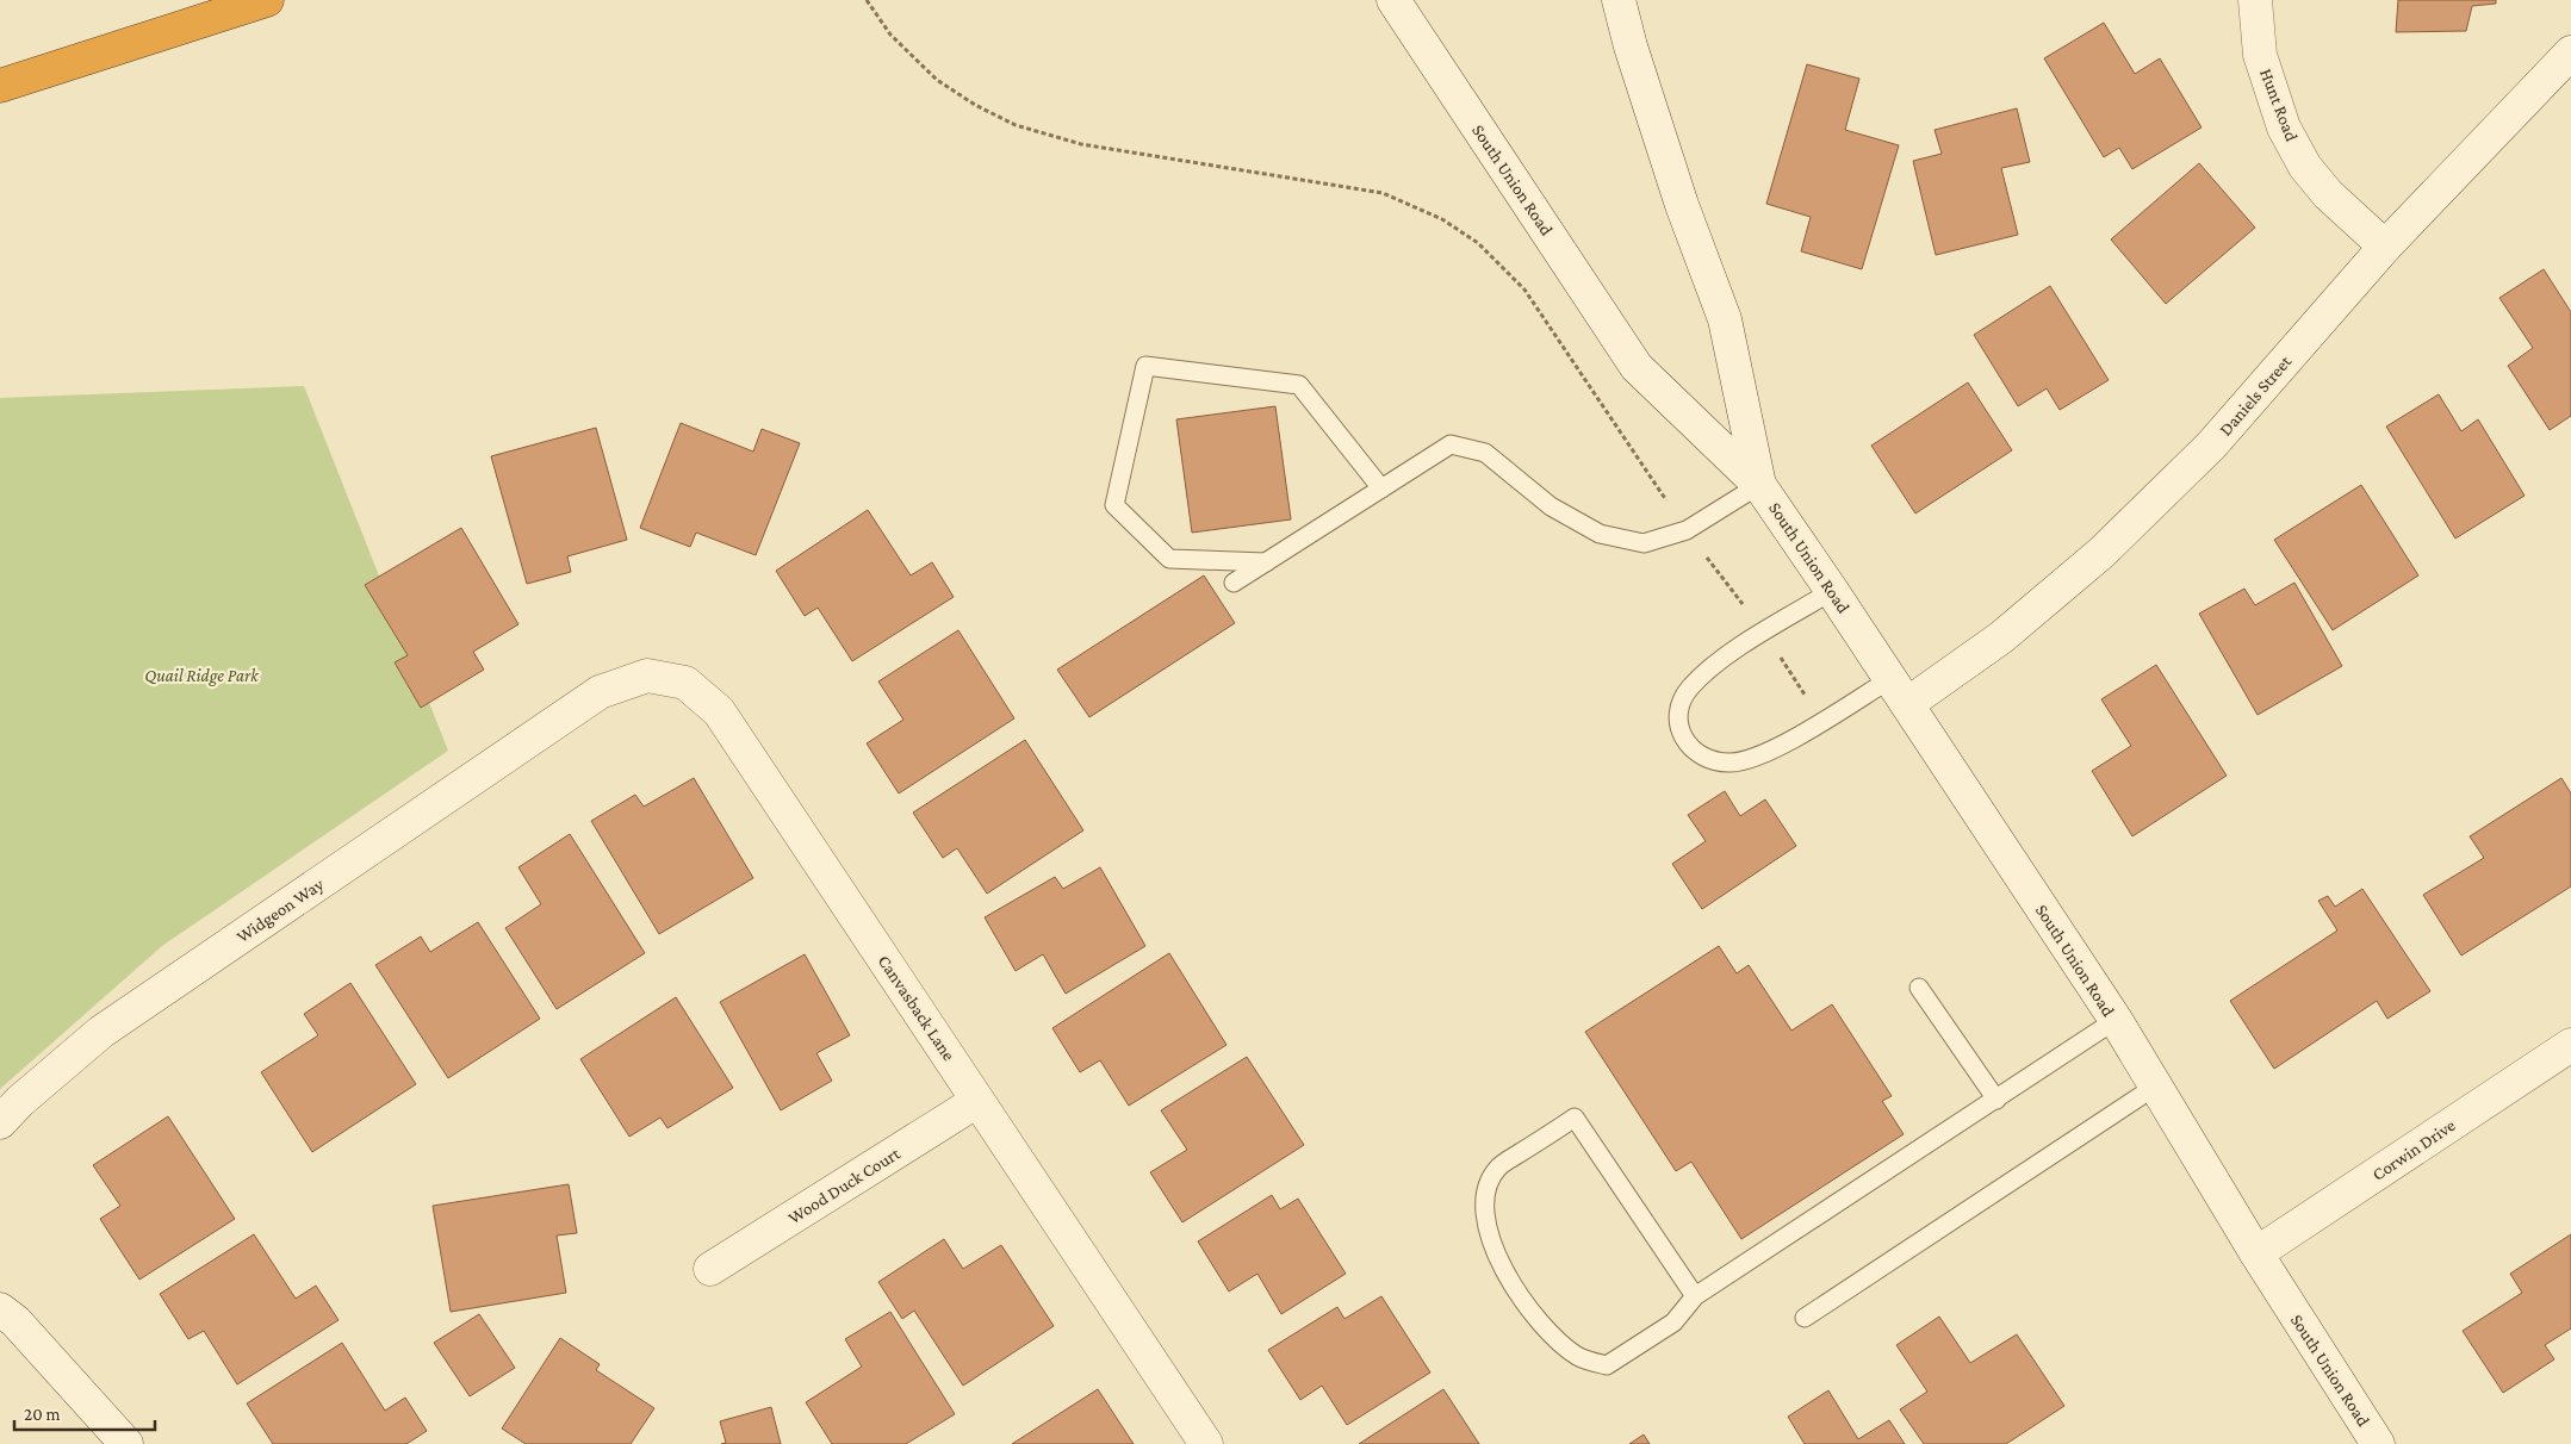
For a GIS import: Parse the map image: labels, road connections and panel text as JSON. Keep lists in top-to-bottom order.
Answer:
{
  "streets": {
    "street": [
      "Hunt Road",
      "South Union Road",
      "Daniels Street",
      "Widgeon Way",
      "Canvasback Lane",
      "Corwin Drive",
      "Wood Duck Court"
    ]
  },
  "crossings": [
    ["Hunt Road", "Daniels Street"],
    ["South Union Road", "Daniels Street"],
    ["South Union Road", "Corwin Drive"],
    ["Widgeon Way", "Canvasback Lane"],
    ["Canvasback Lane", "Wood Duck Court"]
  ],
  "parks": ["Quail Ridge Park"],
  "scale_bar": "20 m"
}
